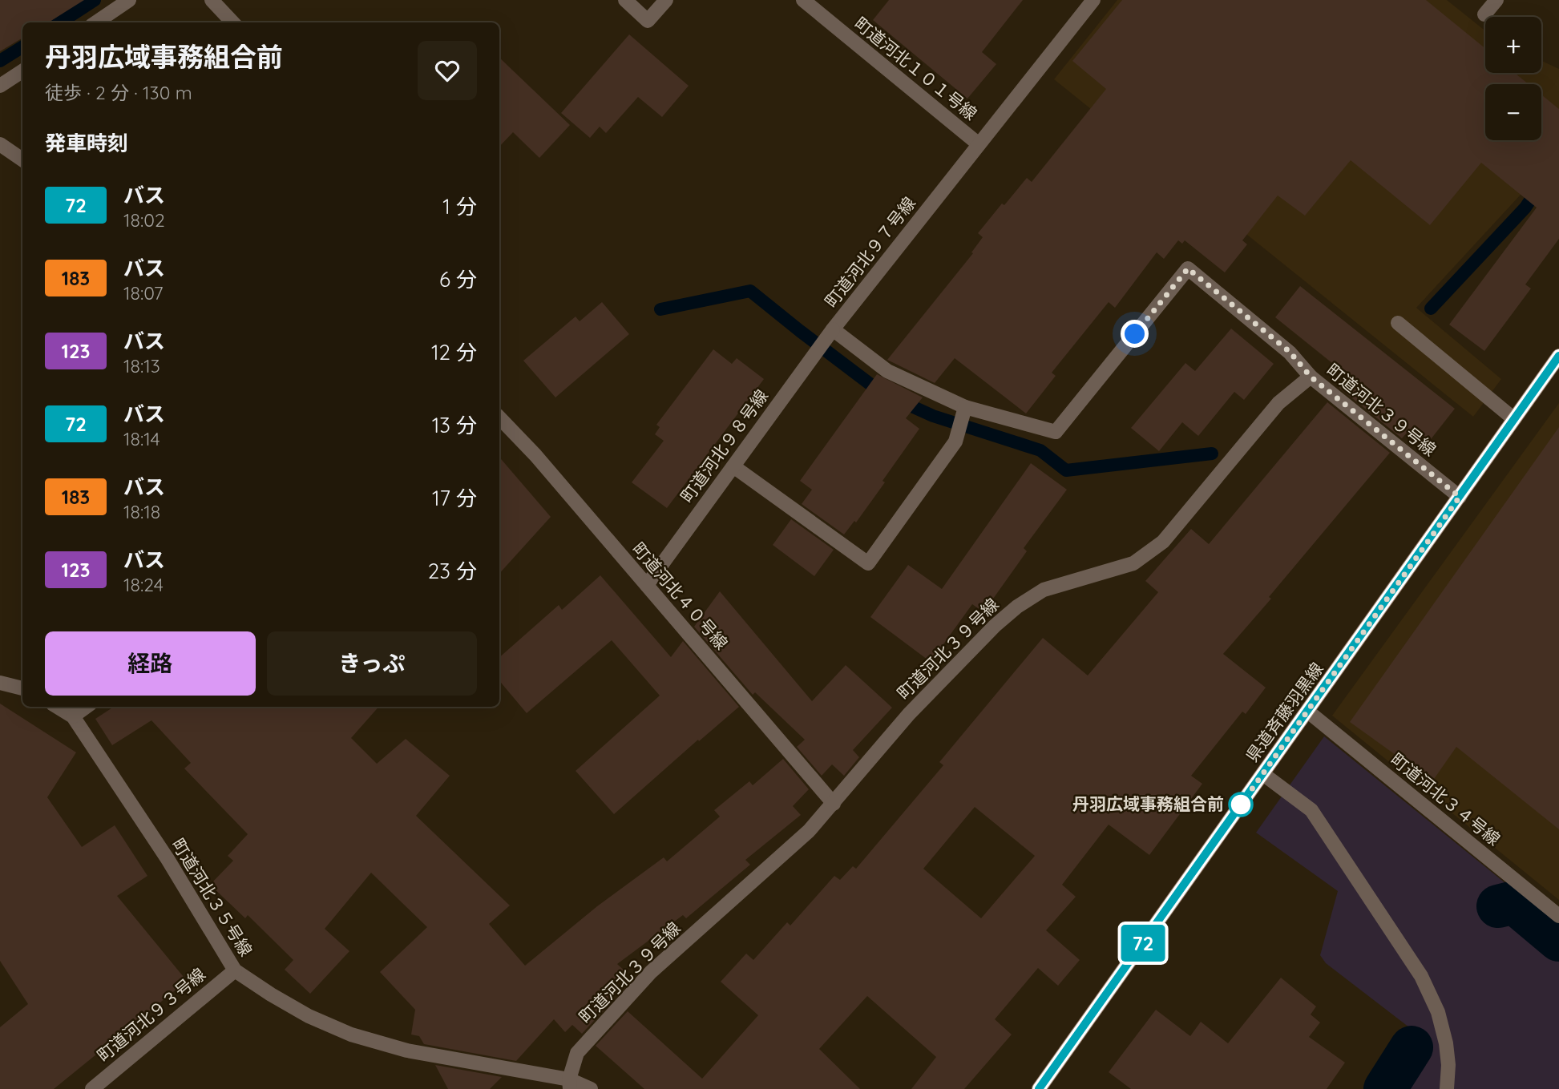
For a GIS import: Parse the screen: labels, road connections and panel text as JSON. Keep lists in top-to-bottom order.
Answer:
{
  "streets": {
    "main road": ["県道斉藤羽黒線"],
    "street": [
      "町道河北１０１号線",
      "町道河北９７号線",
      "町道河北３９号線",
      "町道河北９８号線",
      "町道河北４０号線",
      "町道河北３４号線",
      "町道河北３５号線",
      "町道河北９３号線"
    ]
  },
  "crossings": [
    ["町道河北１０１号線", "町道河北９７号線"],
    ["町道河北９７号線", "町道河北３９号線"],
    ["町道河北９７号線", "町道河北９８号線"],
    ["町道河北３９号線", "町道河北４０号線"],
    ["町道河北３９号線", "県道斉藤羽黒線"],
    ["町道河北３９号線", "町道河北３５号線"],
    ["町道河北９８号線", "町道河北４０号線"],
    ["県道斉藤羽黒線", "町道河北３４号線"],
    ["町道河北３５号線", "町道河北９３号線"]
  ],
  "places": ["丹羽広域事務組合前"],
  "lines": ["bus line 72"],
  "page": {
    "on_map": "72",
    "map_buttons": ["+", "−"],
    "heading": [
      ["丹羽広域事務組合前", "徒歩 · 2 分 · 130 m"],
      "発車時刻"
    ],
    "list": [
      {
        "mark": "72",
        "name": "バス",
        "note": "18:02",
        "value": "1 分"
      },
      {
        "mark": "183",
        "name": "バス",
        "note": "18:07",
        "value": "6 分"
      },
      {
        "mark": "123",
        "name": "バス",
        "note": "18:13",
        "value": "12 分"
      },
      {
        "mark": "72",
        "name": "バス",
        "note": "18:14",
        "value": "13 分"
      },
      {
        "mark": "183",
        "name": "バス",
        "note": "18:18",
        "value": "17 分"
      },
      {
        "mark": "123",
        "name": "バス",
        "note": "18:24",
        "value": "23 分"
      }
    ],
    "buttons": ["経路", "きっぷ"]
  }
}
